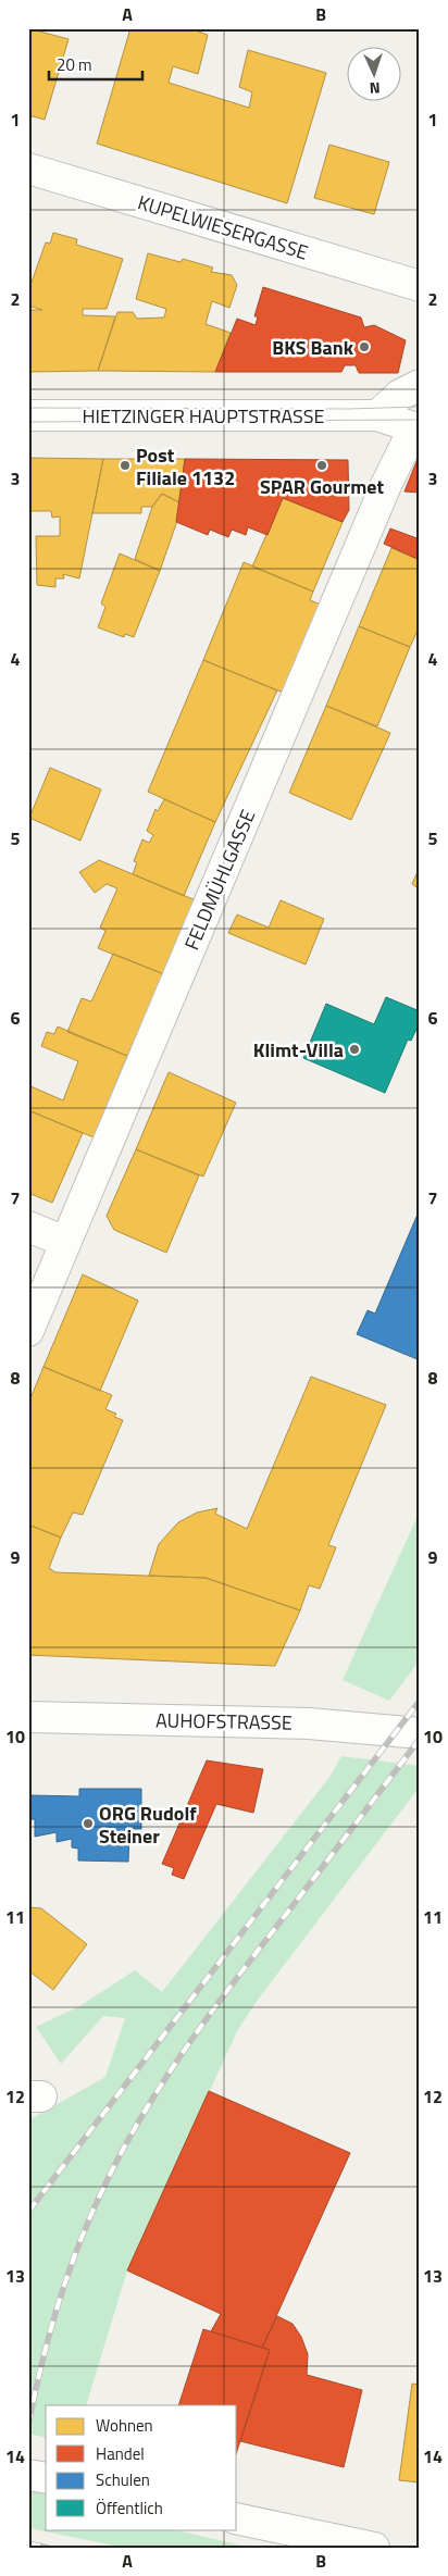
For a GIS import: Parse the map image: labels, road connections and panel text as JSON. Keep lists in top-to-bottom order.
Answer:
{
  "streets": {
    "street": [
      "KUPELWIESERGASSE",
      "HIETZINGER HAUPTSTRASSE",
      "FELDMÜHLGASSE",
      "AUHOFSTRASSE"
    ]
  },
  "crossings": [
    ["HIETZINGER HAUPTSTRASSE", "FELDMÜHLGASSE"]
  ],
  "places": [
    "BKS Bank",
    "Post Filiale 1132",
    "SPAR Gourmet",
    "Klimt-Villa",
    "ORG Rudolf Steiner"
  ],
  "legend": [
    "Wohnen",
    "Handel",
    "Schulen",
    "Öffentlich"
  ],
  "scale_bar": "20 m",
  "north": "bottom",
  "grid": {
    "columns": ["A", "B"],
    "rows": [
      "1",
      "2",
      "3",
      "4",
      "5",
      "6",
      "7",
      "8",
      "9",
      "10",
      "11",
      "12",
      "13",
      "14"
    ]
  }
}
